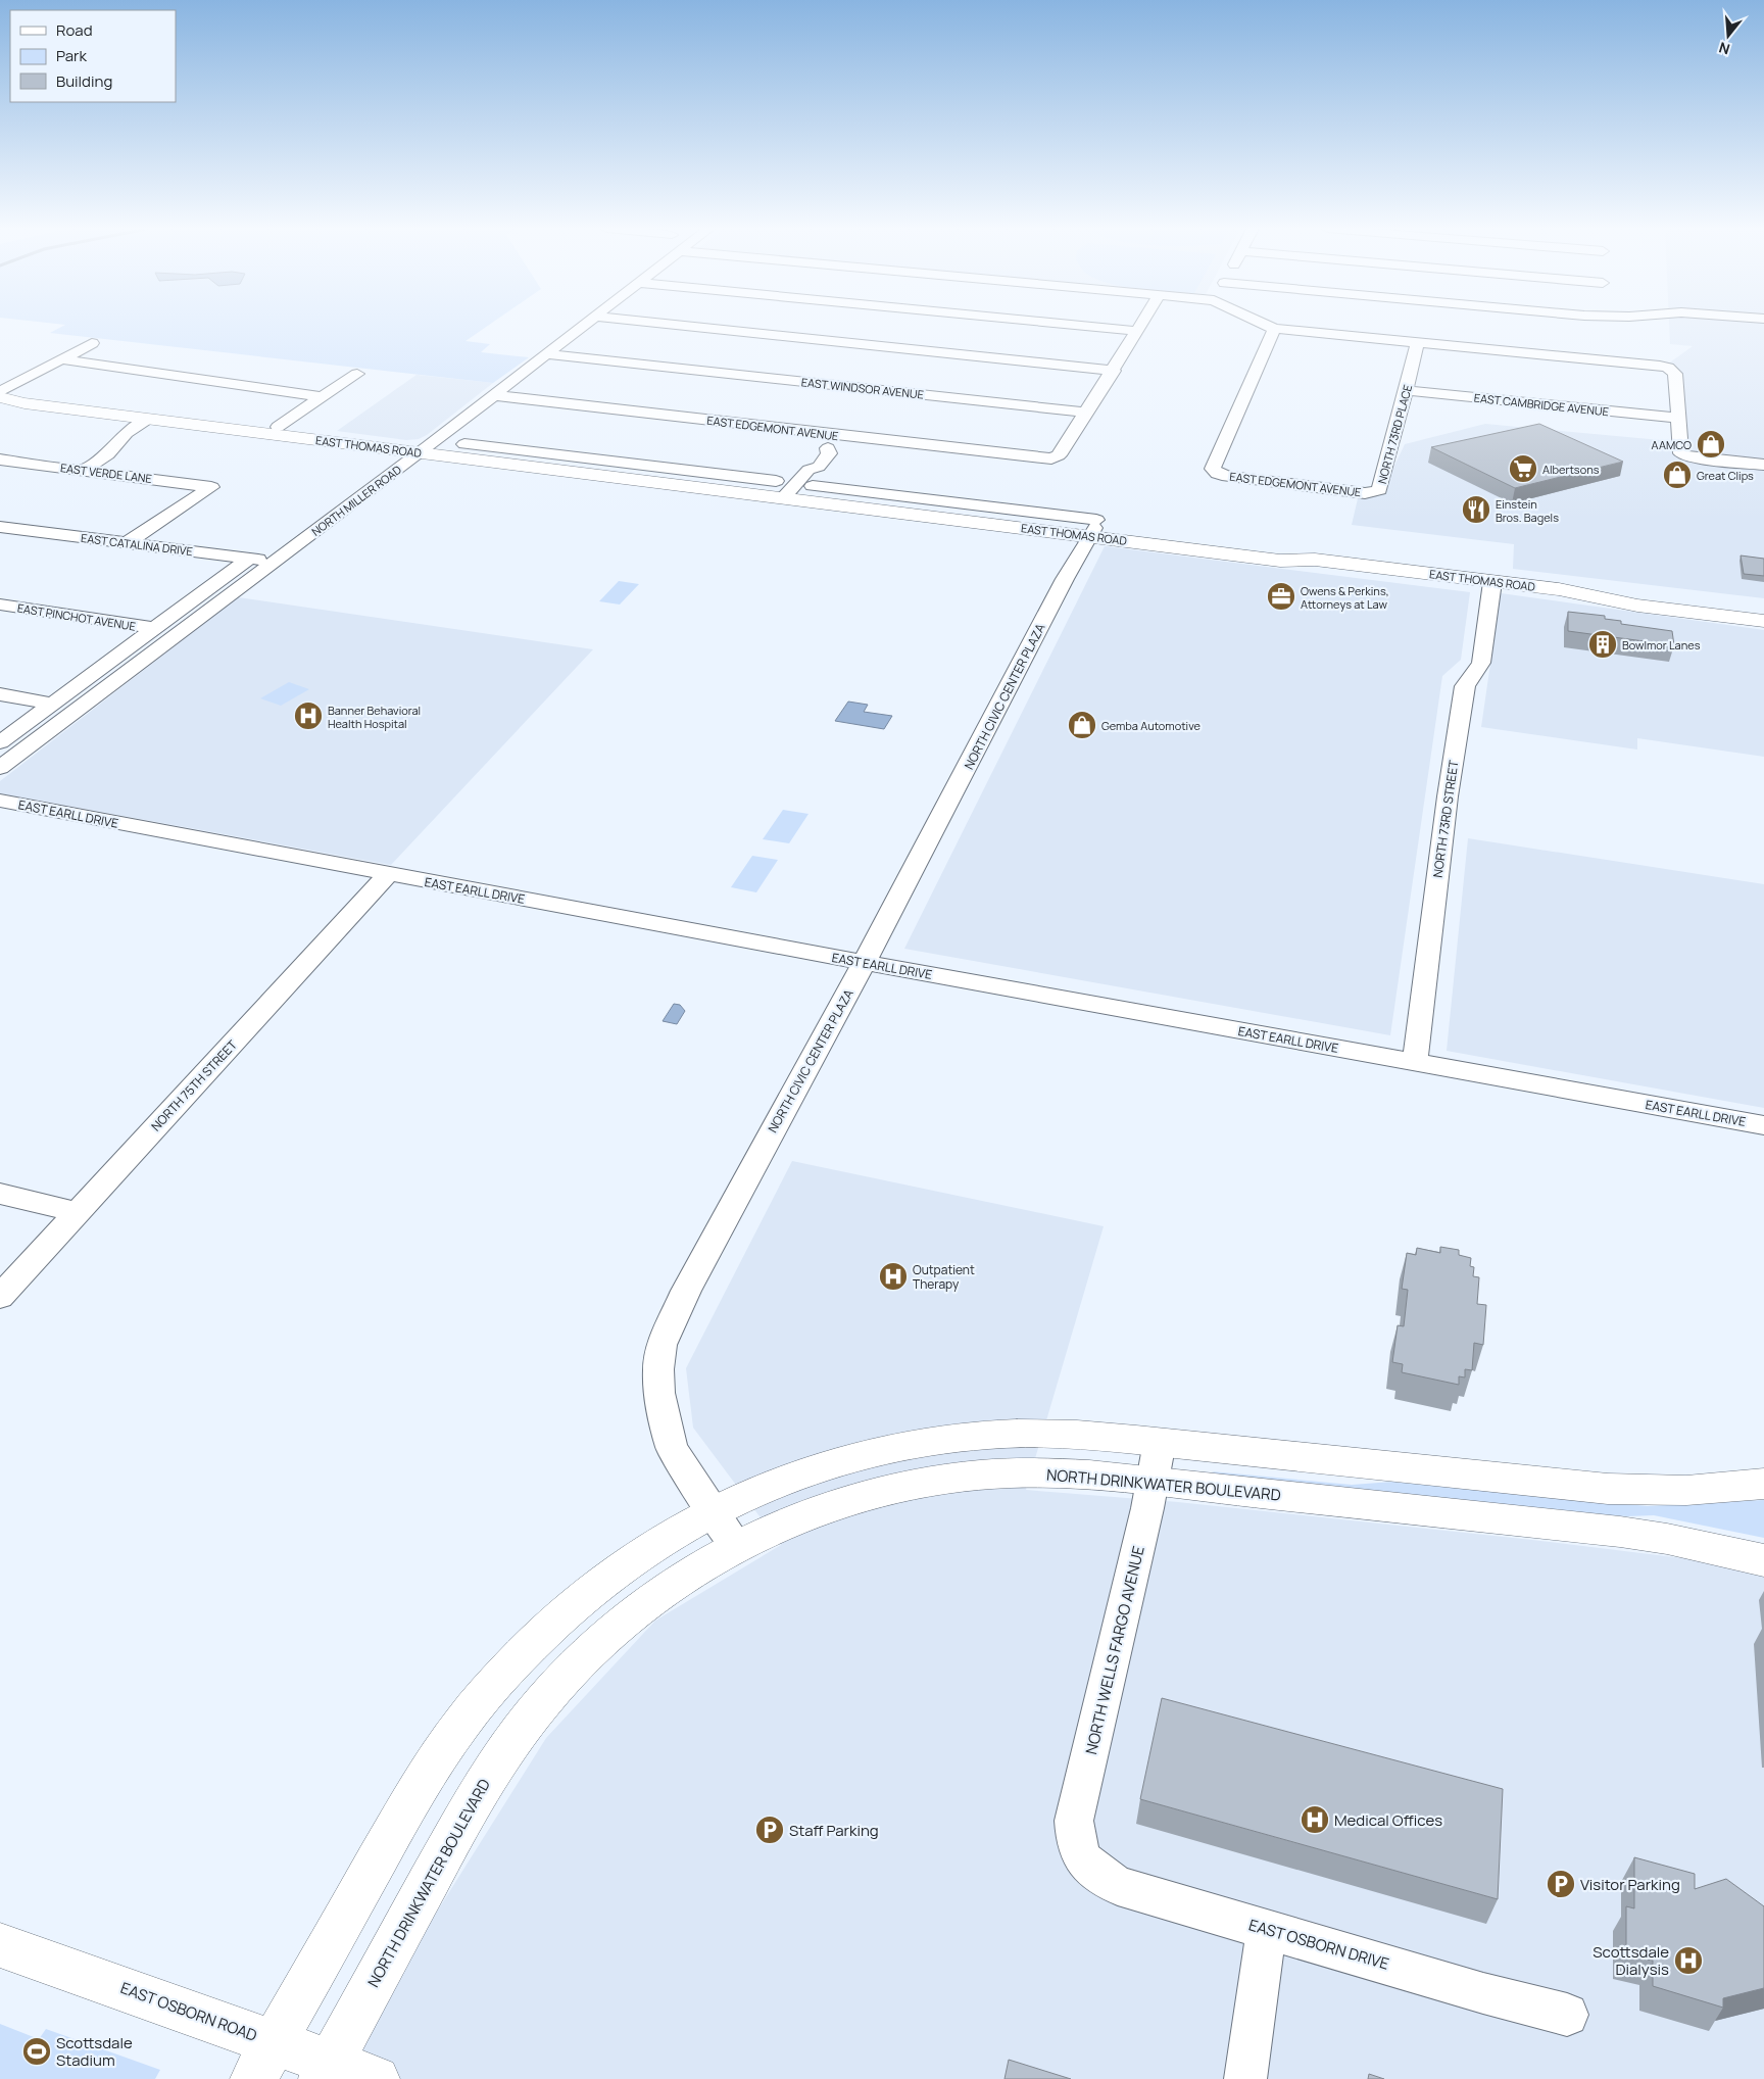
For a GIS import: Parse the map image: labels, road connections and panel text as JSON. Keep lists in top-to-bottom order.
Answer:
{
  "streets": {
    "main road": ["EAST THOMAS ROAD", "NORTH DRINKWATER BOULEVARD", "EAST OSBORN ROAD"],
    "street": [
      "EAST WINDSOR AVENUE",
      "EAST CAMBRIDGE AVENUE",
      "EAST EDGEMONT AVENUE",
      "NORTH 73RD PLACE",
      "EAST VERDE LANE",
      "NORTH MILLER ROAD",
      "EAST CATALINA DRIVE",
      "EAST PINCHOT AVENUE",
      "NORTH CIVIC CENTER PLAZA",
      "EAST EARLL DRIVE",
      "NORTH 73RD STREET",
      "NORTH 75TH STREET",
      "NORTH WELLS FARGO AVENUE",
      "EAST OSBORN DRIVE"
    ]
  },
  "crossings": [
    ["EAST WINDSOR AVENUE", "EAST EDGEMONT AVENUE"],
    ["EAST WINDSOR AVENUE", "NORTH MILLER ROAD"],
    ["EAST CAMBRIDGE AVENUE", "NORTH 73RD PLACE"],
    ["EAST EDGEMONT AVENUE", "NORTH 73RD PLACE"],
    ["EAST EDGEMONT AVENUE", "NORTH MILLER ROAD"],
    ["EAST THOMAS ROAD", "NORTH MILLER ROAD"],
    ["EAST THOMAS ROAD", "NORTH CIVIC CENTER PLAZA"],
    ["EAST THOMAS ROAD", "NORTH 73RD STREET"],
    ["EAST VERDE LANE", "EAST CATALINA DRIVE"],
    ["NORTH MILLER ROAD", "EAST CATALINA DRIVE"],
    ["NORTH CIVIC CENTER PLAZA", "EAST EARLL DRIVE"],
    ["NORTH CIVIC CENTER PLAZA", "NORTH DRINKWATER BOULEVARD"],
    ["EAST EARLL DRIVE", "NORTH 73RD STREET"],
    ["EAST EARLL DRIVE", "NORTH 75TH STREET"],
    ["NORTH DRINKWATER BOULEVARD", "NORTH WELLS FARGO AVENUE"],
    ["NORTH DRINKWATER BOULEVARD", "EAST OSBORN ROAD"],
    ["NORTH WELLS FARGO AVENUE", "EAST OSBORN DRIVE"]
  ],
  "places": {
    "shop": ["AAMCO", "Great Clips", "Gemba Automotive"],
    "supermarket": ["Albertsons"],
    "restaurant": ["Einstein Bros. Bagels"],
    "office": ["Owens & Perkins, Attorneys at Law"],
    "building": ["Bowlmor Lanes"],
    "hospital": [
      "Banner Behavioral Health Hospital",
      "Outpatient Therapy",
      "Medical Offices",
      "Scottsdale Dialysis"
    ],
    "parking": ["Staff Parking", "Visitor Parking"],
    "sports": ["Scottsdale Stadium"]
  },
  "legend": ["Road", "Park", "Building"],
  "north": "bottom"
}
